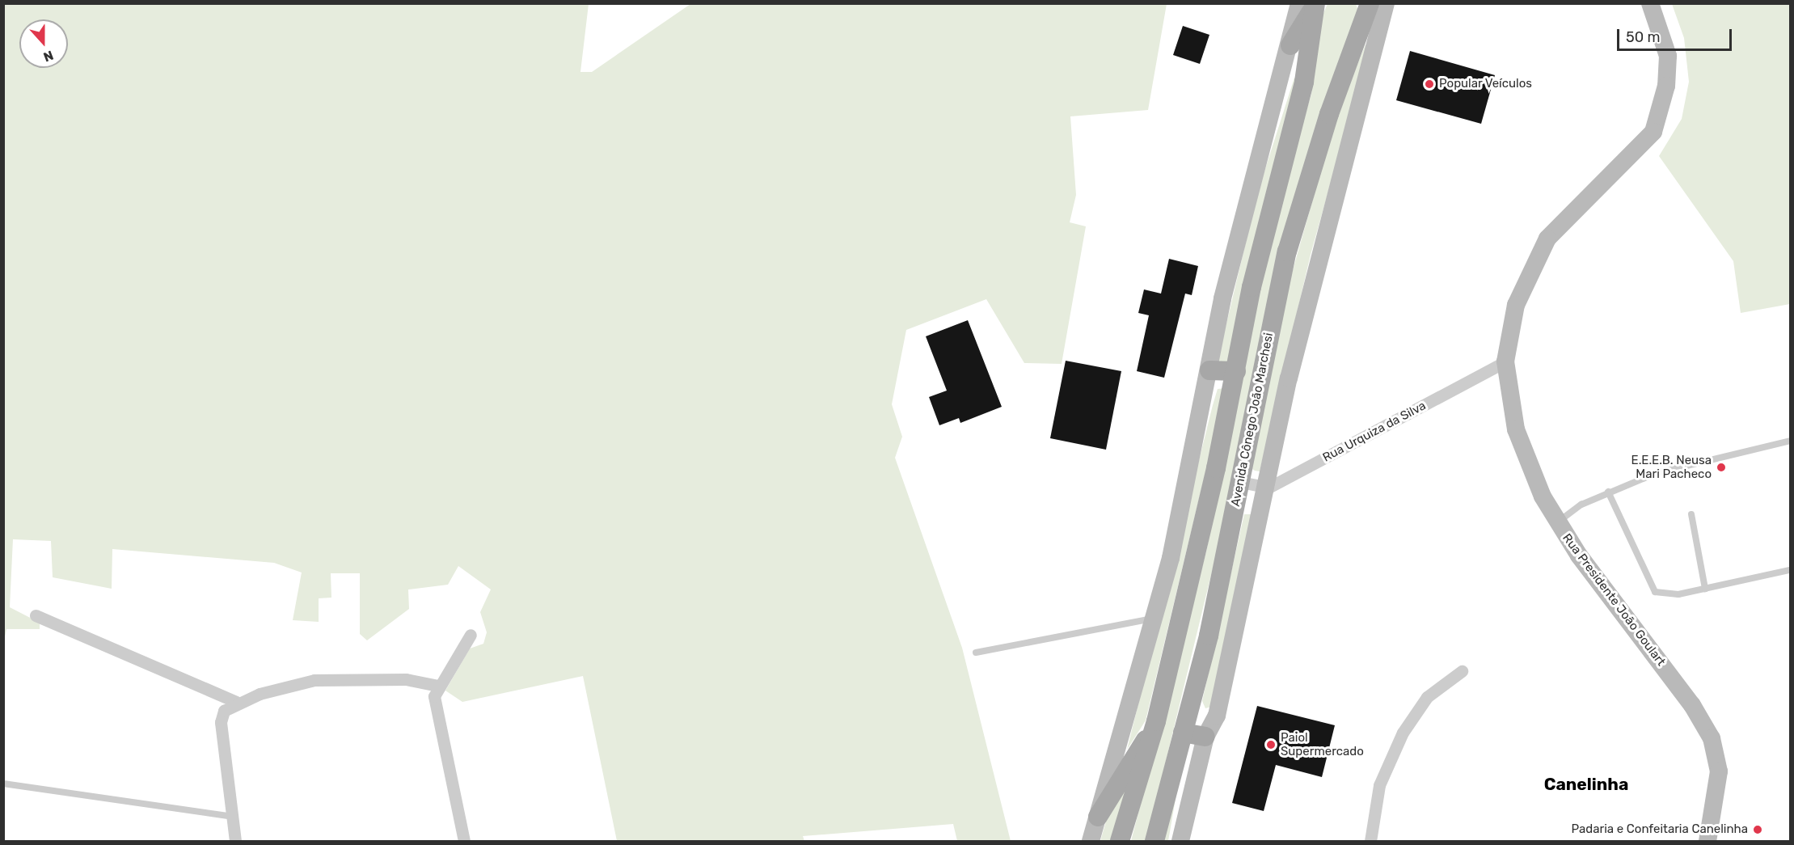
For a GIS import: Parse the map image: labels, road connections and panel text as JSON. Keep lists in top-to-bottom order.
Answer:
{
  "streets": {
    "main road": ["Avenida Cônego João Marchesi"],
    "street": ["Rua Urquiza da Silva", "Rua Presidente João Goulart"]
  },
  "crossings": [
    ["Avenida Cônego João Marchesi", "Rua Urquiza da Silva"],
    ["Rua Urquiza da Silva", "Rua Presidente João Goulart"]
  ],
  "districts": ["Canelinha"],
  "places": [
    "Popular Veículos",
    "E.E.E.B. Neusa Mari Pacheco",
    "Paiol Supermercado",
    "Padaria e Confeitaria Canelinha"
  ],
  "scale_bar": "50 m",
  "north": "bottom"
}
